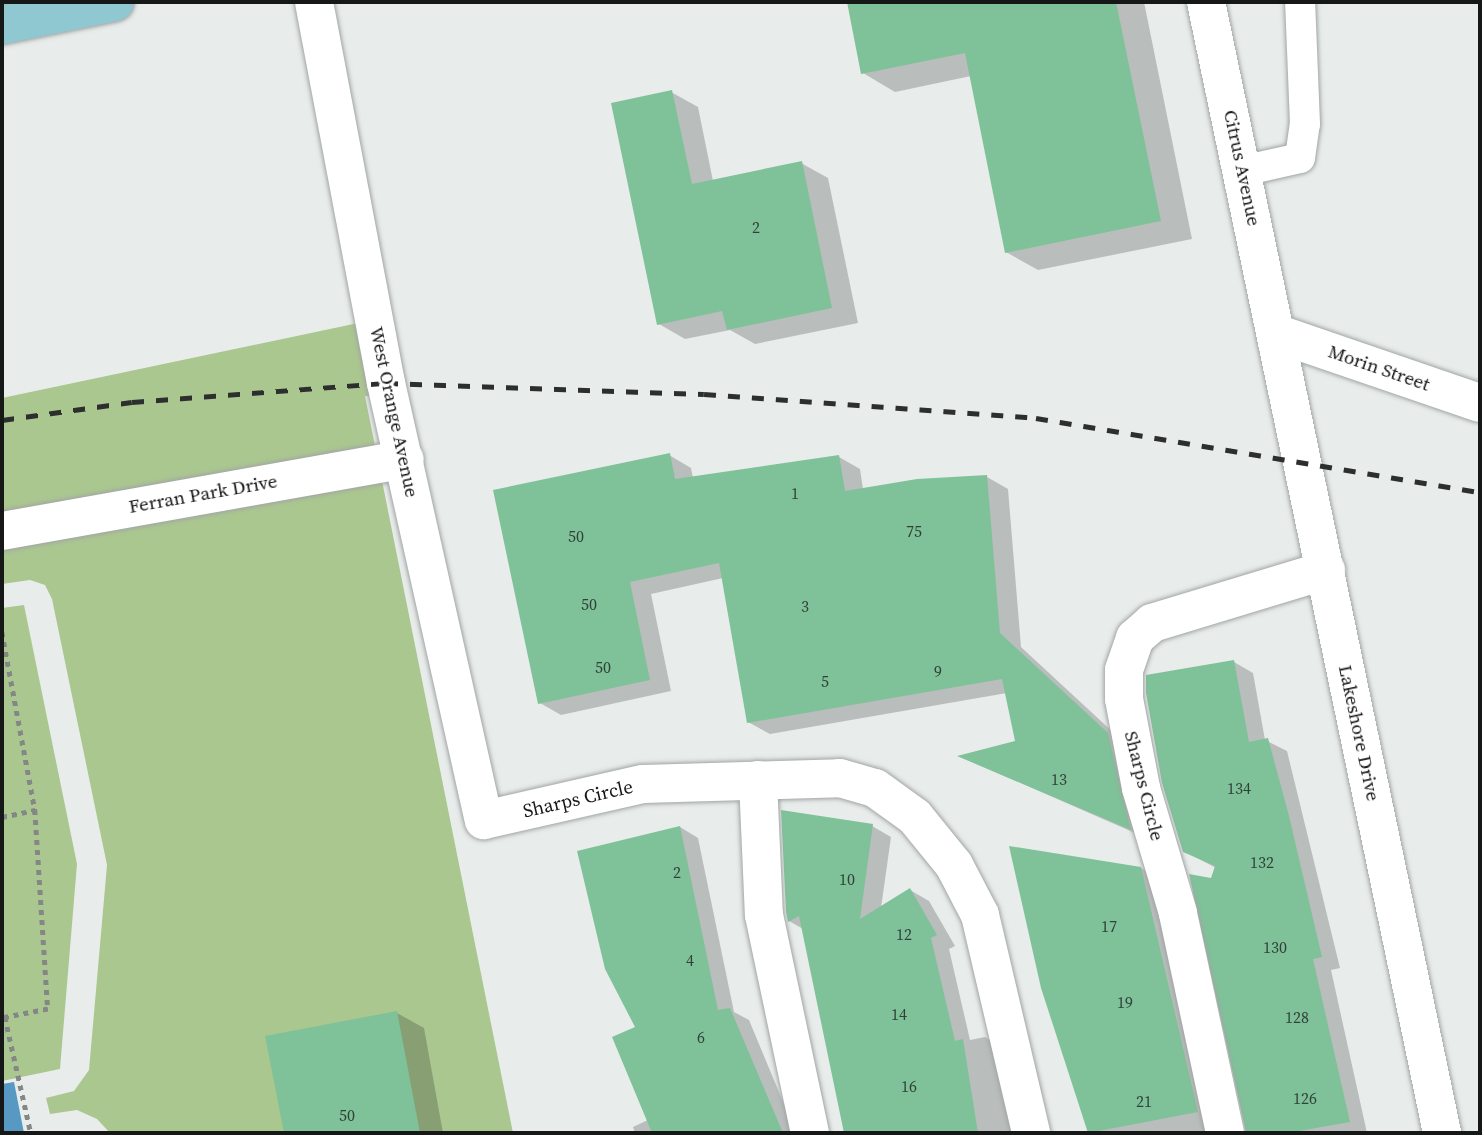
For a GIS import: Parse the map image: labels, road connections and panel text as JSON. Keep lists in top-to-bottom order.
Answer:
{
  "streets": {
    "street": [
      "Citrus Avenue",
      "Morin Street",
      "West Orange Avenue",
      "Ferran Park Drive",
      "Lakeshore Drive",
      "Sharps Circle"
    ]
  },
  "crossings": [
    ["Citrus Avenue", "Morin Street"],
    ["Citrus Avenue", "Lakeshore Drive"],
    ["Morin Street", "Lakeshore Drive"],
    ["West Orange Avenue", "Ferran Park Drive"],
    ["West Orange Avenue", "Sharps Circle"],
    ["Lakeshore Drive", "Sharps Circle"]
  ],
  "house_numbers": [
    "2",
    "1",
    "75",
    "50",
    "50",
    "3",
    "50",
    "9",
    "5",
    "13",
    "134",
    "132",
    "2",
    "10",
    "17",
    "12",
    "130",
    "4",
    "19",
    "14",
    "128",
    "6",
    "16",
    "126",
    "21",
    "50"
  ]
}
